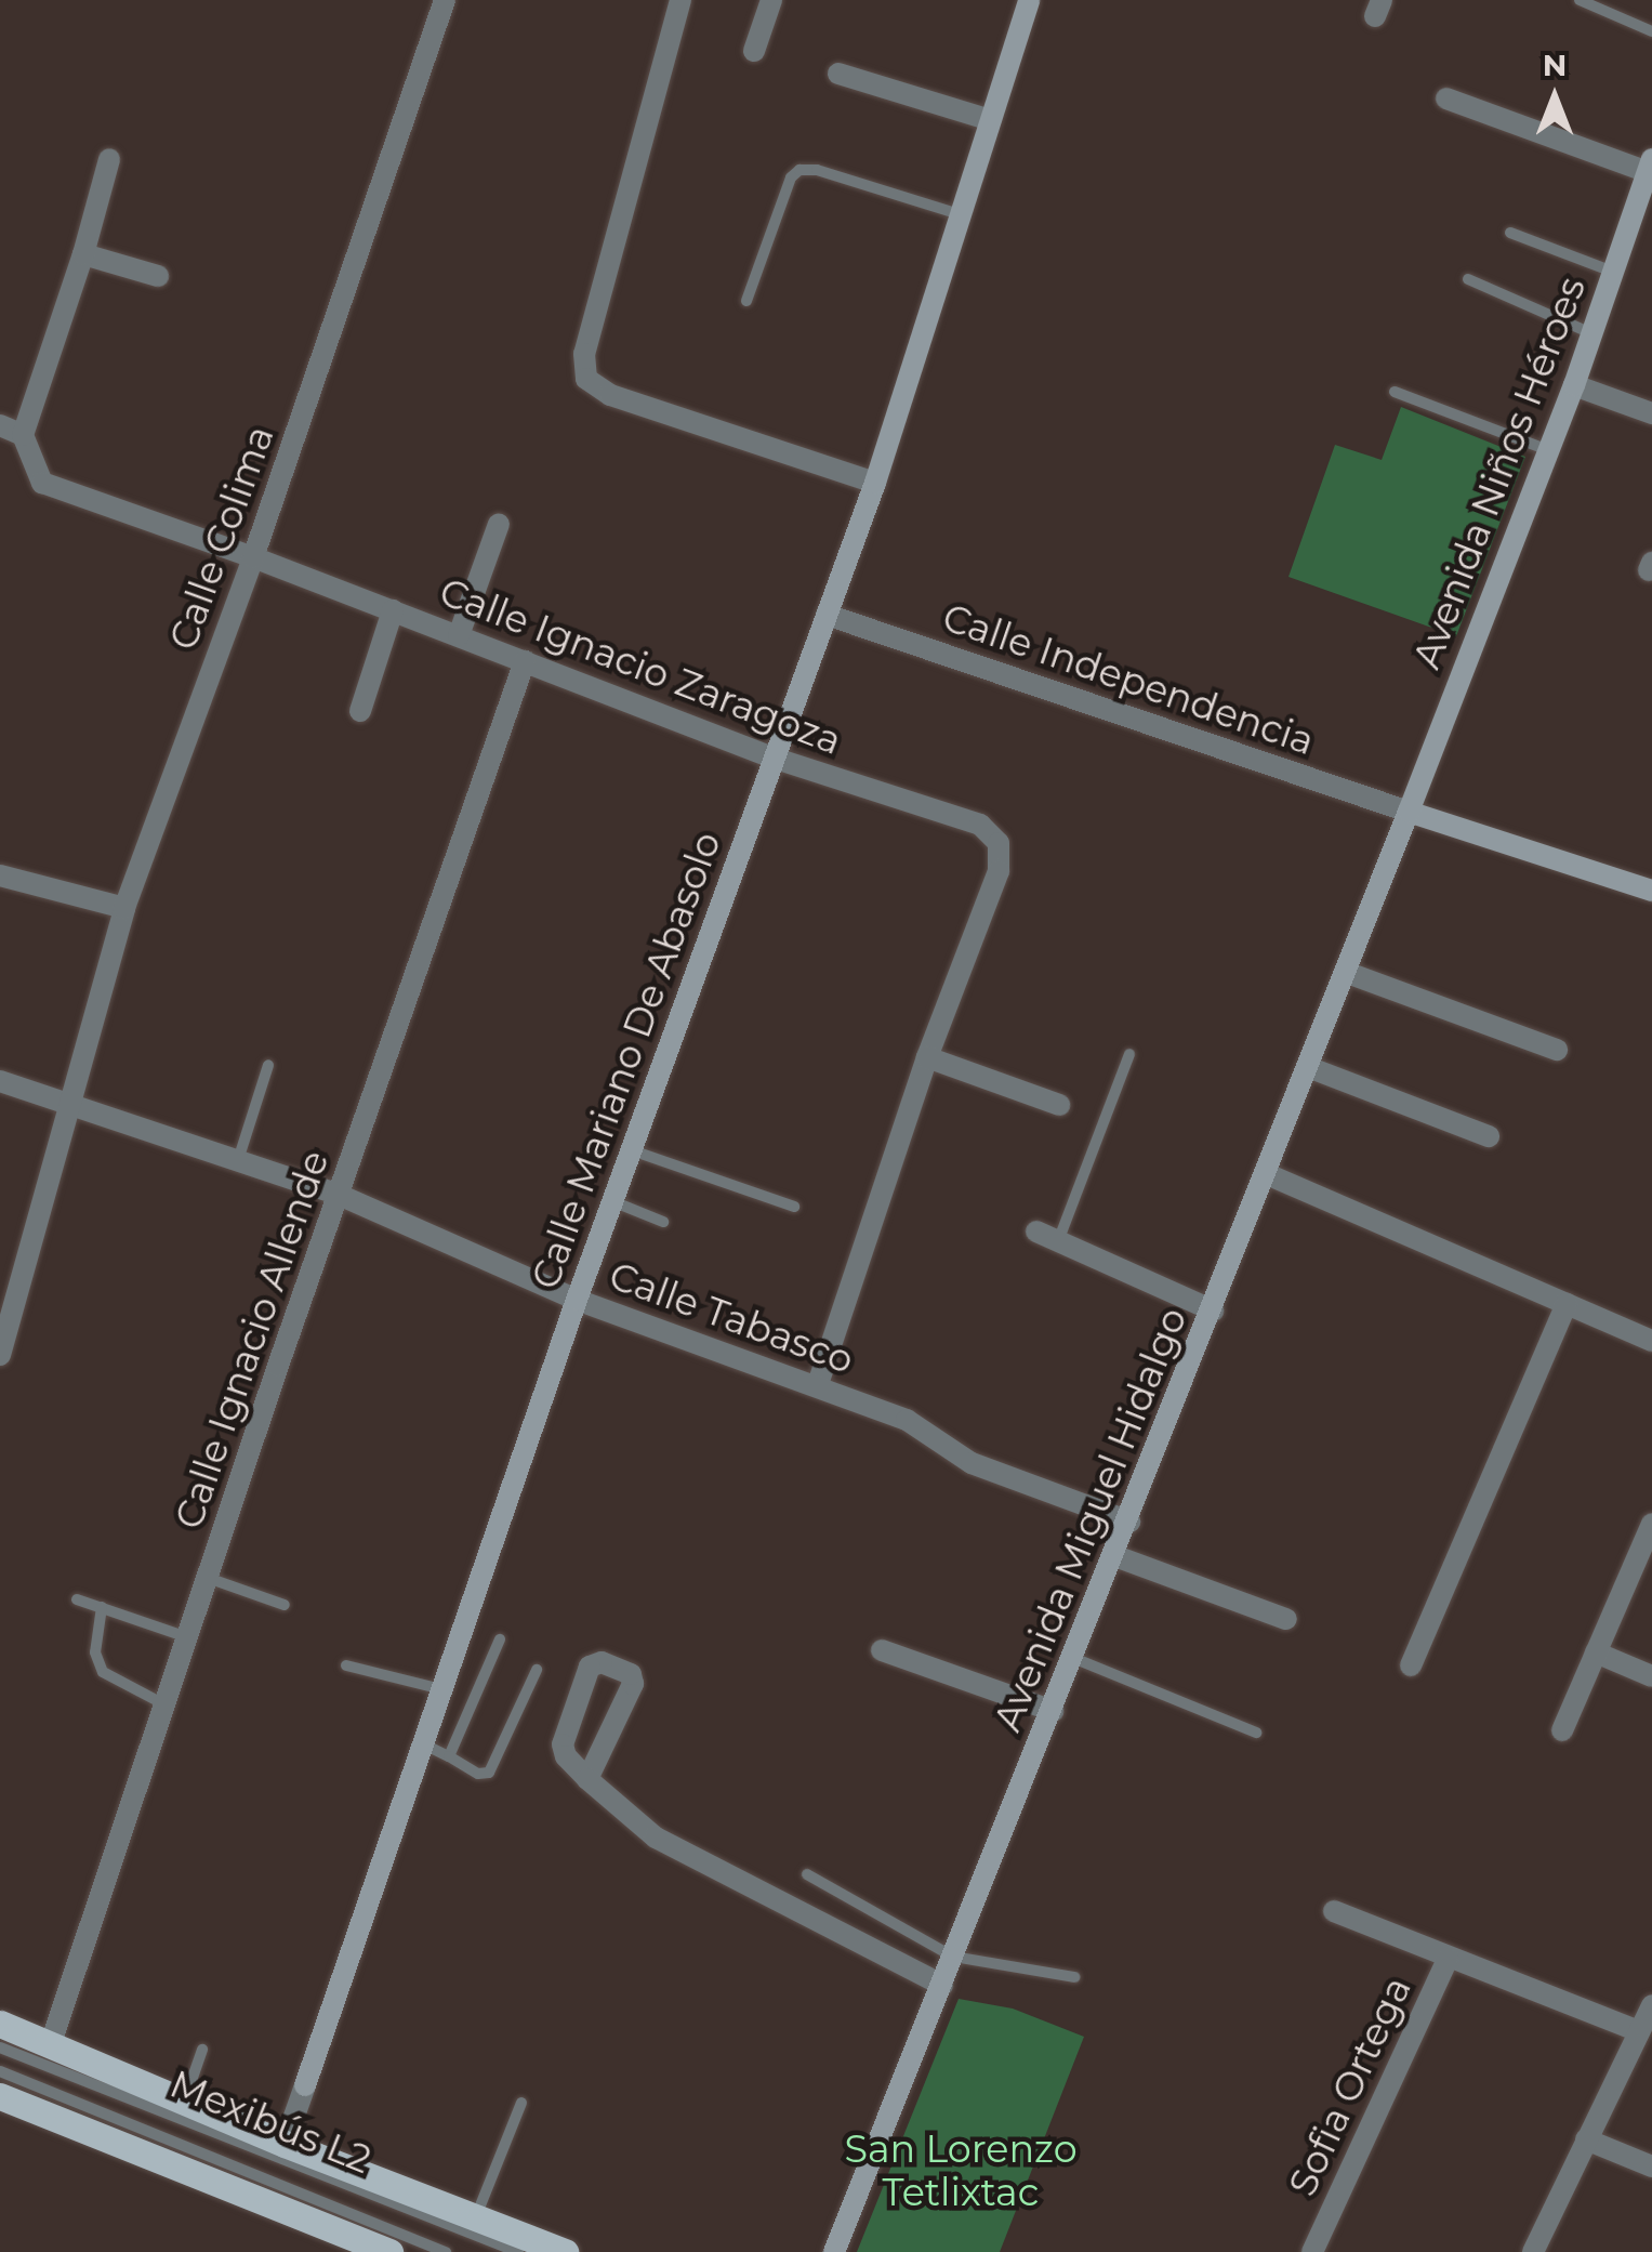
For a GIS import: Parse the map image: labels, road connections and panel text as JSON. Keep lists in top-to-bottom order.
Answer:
{
  "streets": {
    "street": [
      "Avenida Niños Héroes",
      "Calle Colima",
      "Calle Ignacio Zaragoza",
      "Calle Independencia",
      "Calle Mariano De Abasolo",
      "Calle Tabasco",
      "Calle Ignacio Allende",
      "Avenida Miguel Hidalgo",
      "Sofia Ortega"
    ],
    "lane": ["Mexibús L2"]
  },
  "crossings": [
    ["Avenida Niños Héroes", "Calle Independencia"],
    ["Avenida Niños Héroes", "Avenida Miguel Hidalgo"],
    ["Calle Colima", "Calle Ignacio Zaragoza"],
    ["Calle Colima", "Calle Tabasco"],
    ["Calle Ignacio Zaragoza", "Calle Mariano De Abasolo"],
    ["Calle Ignacio Zaragoza", "Calle Ignacio Allende"],
    ["Calle Independencia", "Calle Mariano De Abasolo"],
    ["Calle Independencia", "Avenida Miguel Hidalgo"],
    ["Calle Mariano De Abasolo", "Calle Tabasco"],
    ["Calle Tabasco", "Calle Ignacio Allende"],
    ["Calle Tabasco", "Avenida Miguel Hidalgo"]
  ],
  "parks": ["San Lorenzo Tetlixtac"],
  "north": "top"
}
